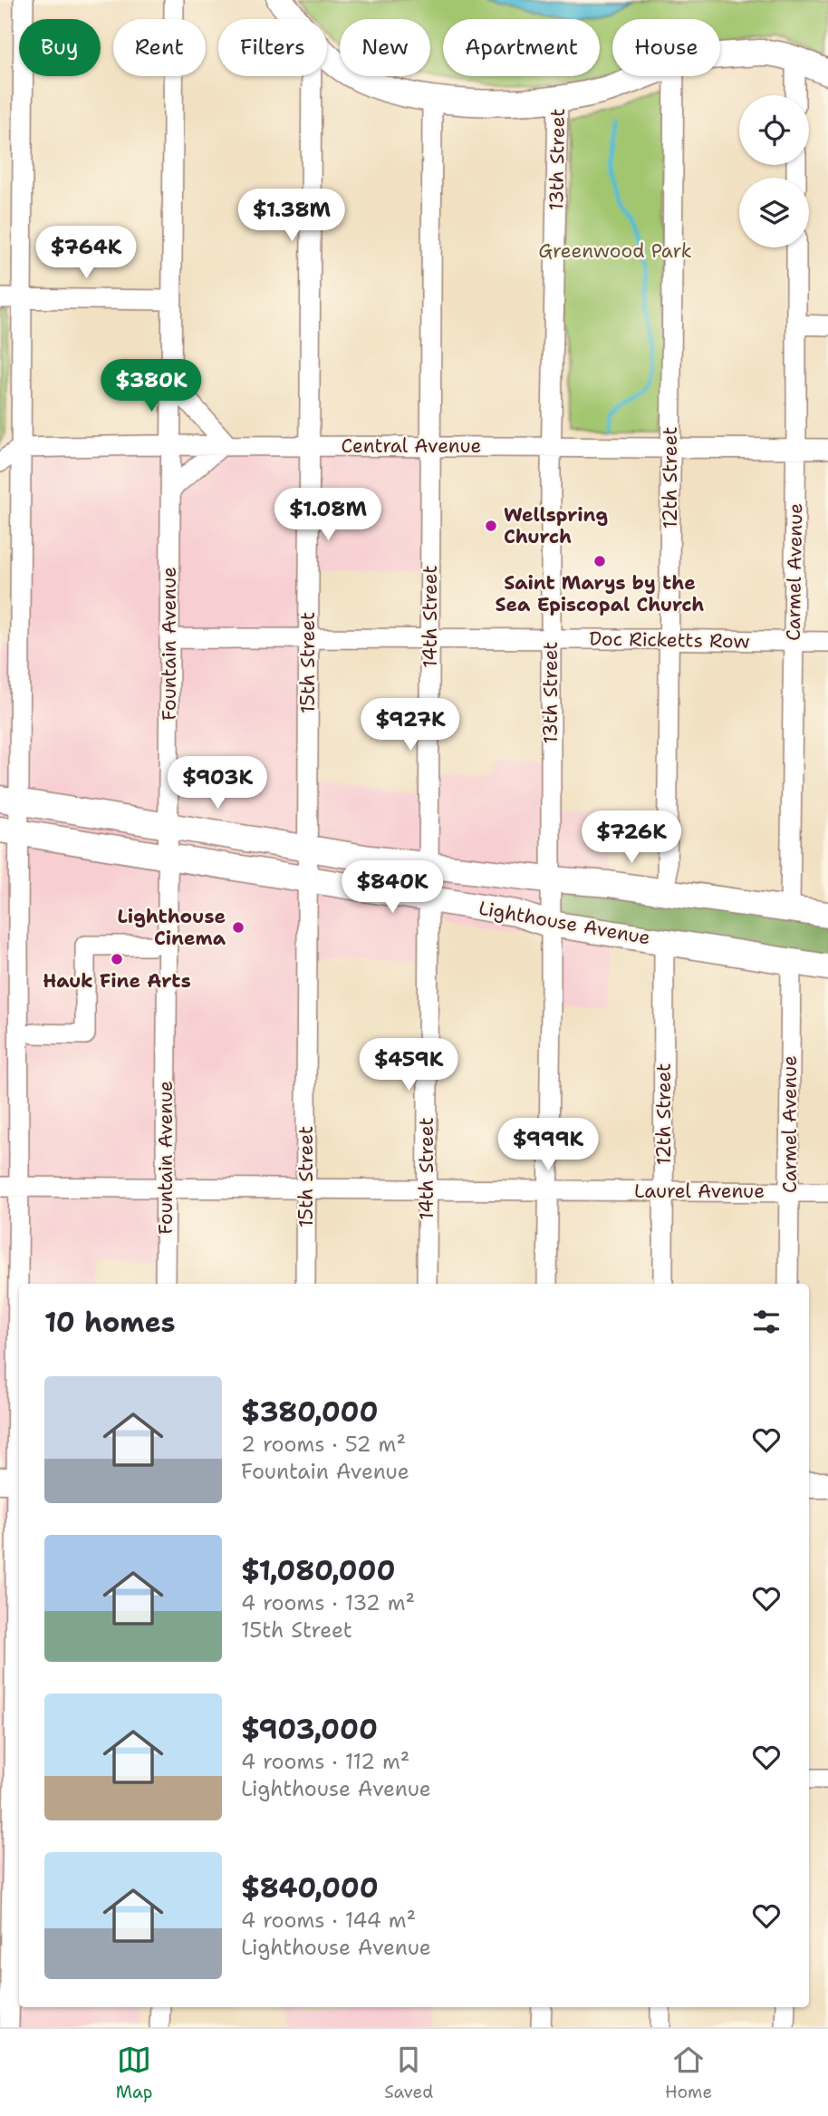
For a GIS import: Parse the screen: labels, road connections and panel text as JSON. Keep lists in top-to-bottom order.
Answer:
{
  "streets": {
    "main road": ["Lighthouse Avenue"],
    "street": [
      "13th Street",
      "Central Avenue",
      "12th Street",
      "Carmel Avenue",
      "14th Street",
      "Doc Ricketts Row",
      "Fountain Avenue",
      "15th Street",
      "Laurel Avenue"
    ]
  },
  "crossings": [
    ["13th Street", "Central Avenue"],
    ["13th Street", "Doc Ricketts Row"],
    ["13th Street", "Lighthouse Avenue"],
    ["13th Street", "Laurel Avenue"],
    ["Central Avenue", "12th Street"],
    ["Central Avenue", "Carmel Avenue"],
    ["Central Avenue", "14th Street"],
    ["Central Avenue", "Fountain Avenue"],
    ["Central Avenue", "15th Street"],
    ["12th Street", "Doc Ricketts Row"],
    ["12th Street", "Lighthouse Avenue"],
    ["12th Street", "Laurel Avenue"],
    ["Carmel Avenue", "Doc Ricketts Row"],
    ["Carmel Avenue", "Lighthouse Avenue"],
    ["Carmel Avenue", "Laurel Avenue"],
    ["14th Street", "Doc Ricketts Row"],
    ["14th Street", "Lighthouse Avenue"],
    ["14th Street", "Laurel Avenue"],
    ["Doc Ricketts Row", "Fountain Avenue"],
    ["Doc Ricketts Row", "15th Street"],
    ["Fountain Avenue", "Lighthouse Avenue"],
    ["Fountain Avenue", "Laurel Avenue"],
    ["15th Street", "Lighthouse Avenue"],
    ["15th Street", "Laurel Avenue"]
  ],
  "parks": ["Greenwood Park"],
  "places": [
    "Wellspring Church",
    "Saint Marys by the Sea Episcopal Church",
    "Lighthouse Cinema",
    "Hauk Fine Arts"
  ],
  "page": {
    "chip": [
      "Buy",
      "Rent",
      "Filters",
      "New",
      "Apartment",
      "House"
    ],
    "price": [
      "$1.38M",
      "$764K",
      "$380K",
      "$1.08M",
      "$927K",
      "$903K",
      "$726K",
      "$840K",
      "$459K",
      "$999K"
    ],
    "heading": "10 homes",
    "list": [
      {
        "name": "$380,000",
        "note": "2 rooms · 52 m² · Fountain Avenue"
      },
      {
        "name": "$1,080,000",
        "note": "4 rooms · 132 m² · 15th Street"
      },
      {
        "name": "$903,000",
        "note": "4 rooms · 112 m² · Lighthouse Avenue"
      },
      {
        "name": "$840,000",
        "note": "4 rooms · 144 m² · Lighthouse Avenue"
      }
    ],
    "tabs": ["Map", "Saved", "Home"]
  }
}
